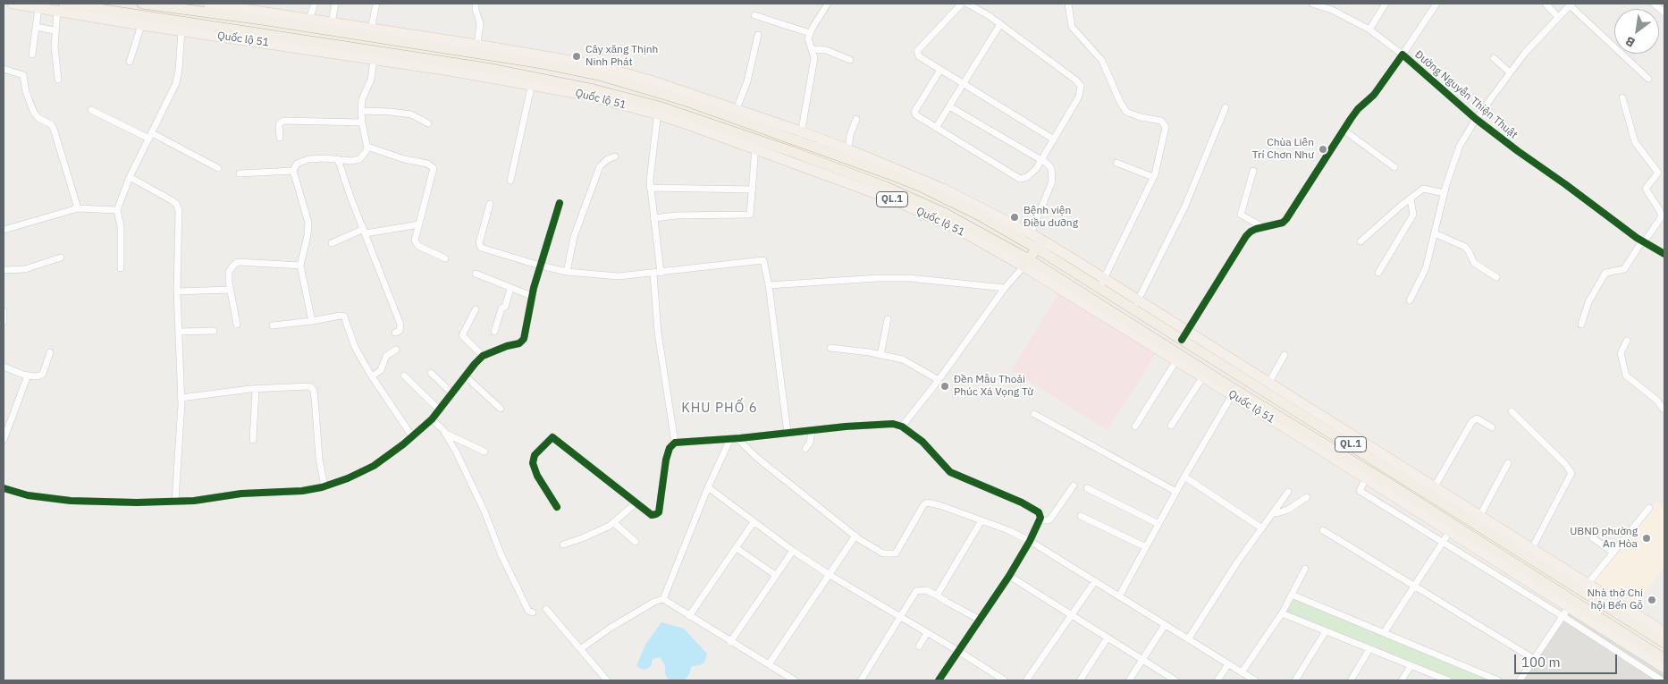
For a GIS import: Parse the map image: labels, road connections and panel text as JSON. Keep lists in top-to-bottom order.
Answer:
{
  "streets": {
    "highway": ["Quốc lộ 51", "QL.1"],
    "street": ["Đường Nguyễn Thiện Thuật"]
  },
  "crossings": [
    ["Quốc lộ 51", "Đường Nguyễn Thiện Thuật"]
  ],
  "districts": ["KHU PHỐ 6"],
  "places": [
    "Cây xăng Thịnh Ninh Phát",
    "Chùa Liên Trí Chơn Như",
    "Bệnh viện Điều dưỡng",
    "Đền Mẫu Thoải Phúc Xá Vọng Từ",
    "UBND phường An Hòa",
    "Nhà thờ Chi hội Bến Gỗ"
  ],
  "scale_bar": "100 m",
  "north": "bottom left"
}
